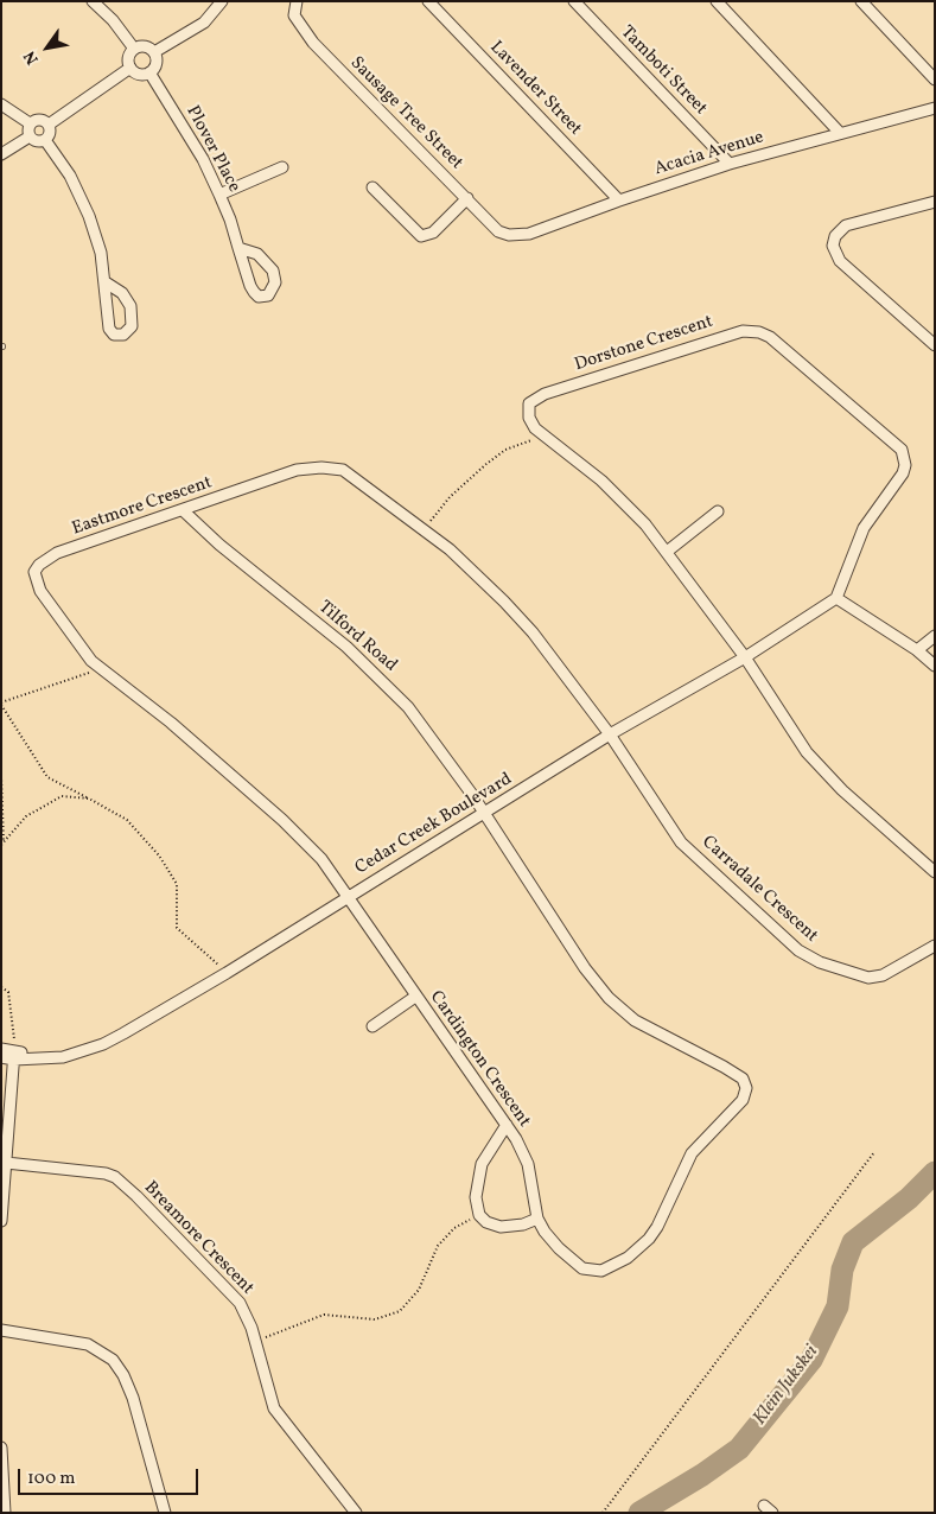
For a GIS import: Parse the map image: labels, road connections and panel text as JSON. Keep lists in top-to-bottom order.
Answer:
{
  "streets": {
    "street": [
      "Tamboti Street",
      "Lavender Street",
      "Sausage Tree Street",
      "Plover Place",
      "Acacia Avenue",
      "Dorstone Crescent",
      "Eastmore Crescent",
      "Tilford Road",
      "Cedar Creek Boulevard",
      "Carradale Crescent",
      "Cardington Crescent",
      "Breamore Crescent"
    ]
  },
  "crossings": [
    ["Tamboti Street", "Acacia Avenue"],
    ["Lavender Street", "Acacia Avenue"],
    ["Sausage Tree Street", "Acacia Avenue"],
    ["Dorstone Crescent", "Cedar Creek Boulevard"],
    ["Eastmore Crescent", "Tilford Road"],
    ["Eastmore Crescent", "Cedar Creek Boulevard"],
    ["Eastmore Crescent", "Carradale Crescent"],
    ["Eastmore Crescent", "Cardington Crescent"],
    ["Tilford Road", "Cedar Creek Boulevard"],
    ["Tilford Road", "Cardington Crescent"],
    ["Cedar Creek Boulevard", "Carradale Crescent"],
    ["Cedar Creek Boulevard", "Cardington Crescent"]
  ],
  "water": ["Klein Jukskei"],
  "scale_bar": "100 m",
  "north": "bottom left"
}
